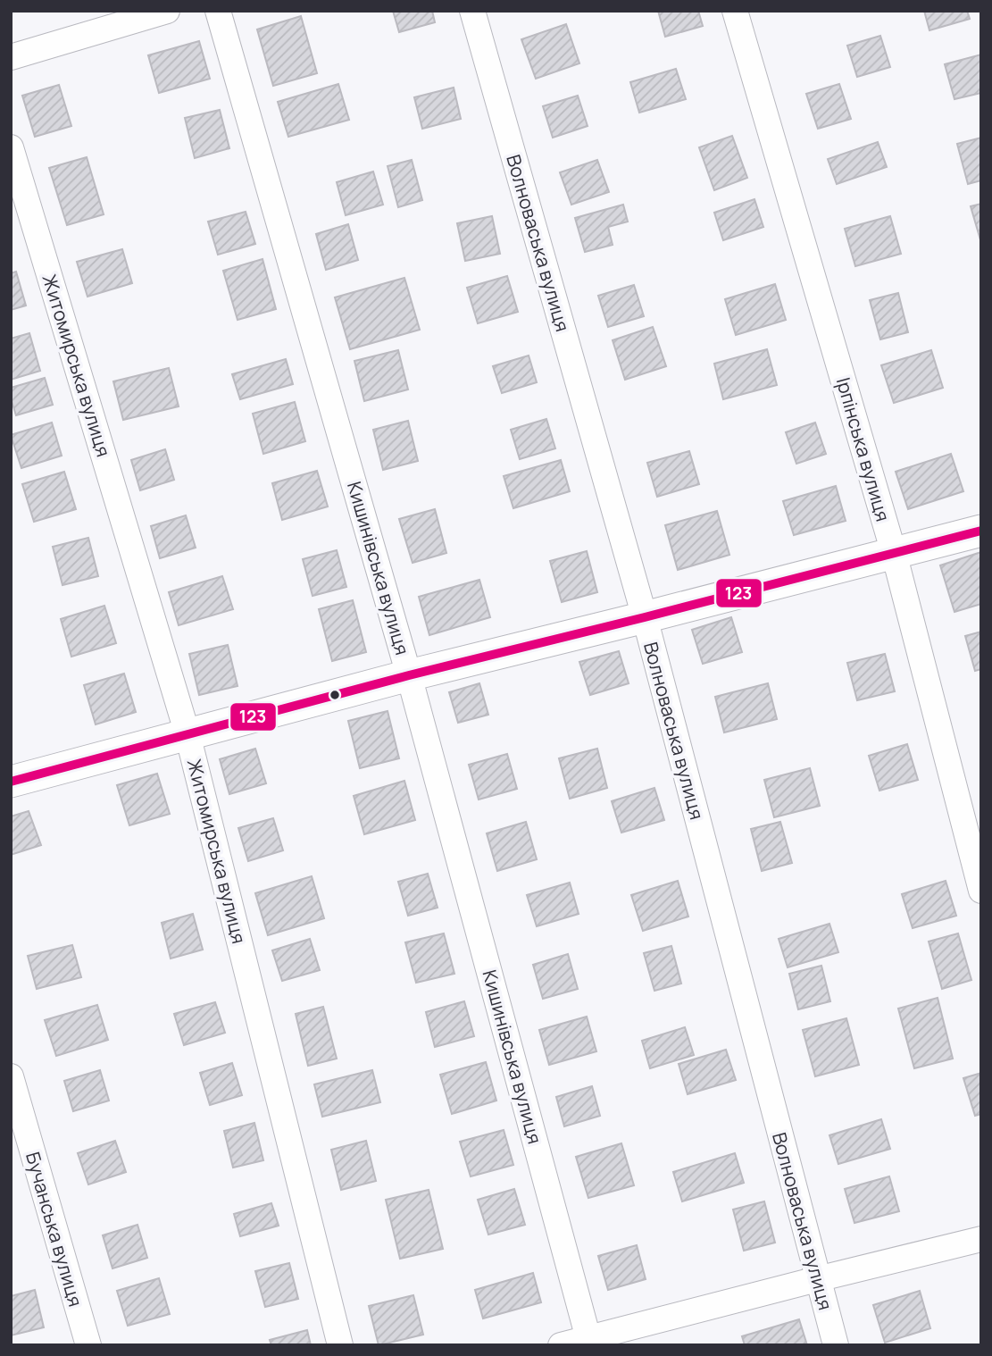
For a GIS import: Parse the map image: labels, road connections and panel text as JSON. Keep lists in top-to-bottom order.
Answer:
{
  "streets": {
    "street": [
      "Волноваська вулиця",
      "Житомирська вулиця",
      "Ірпінська вулиця",
      "Кишинівська вулиця",
      "Бучанська вулиця"
    ]
  },
  "lines": ["transit line 123"]
}
